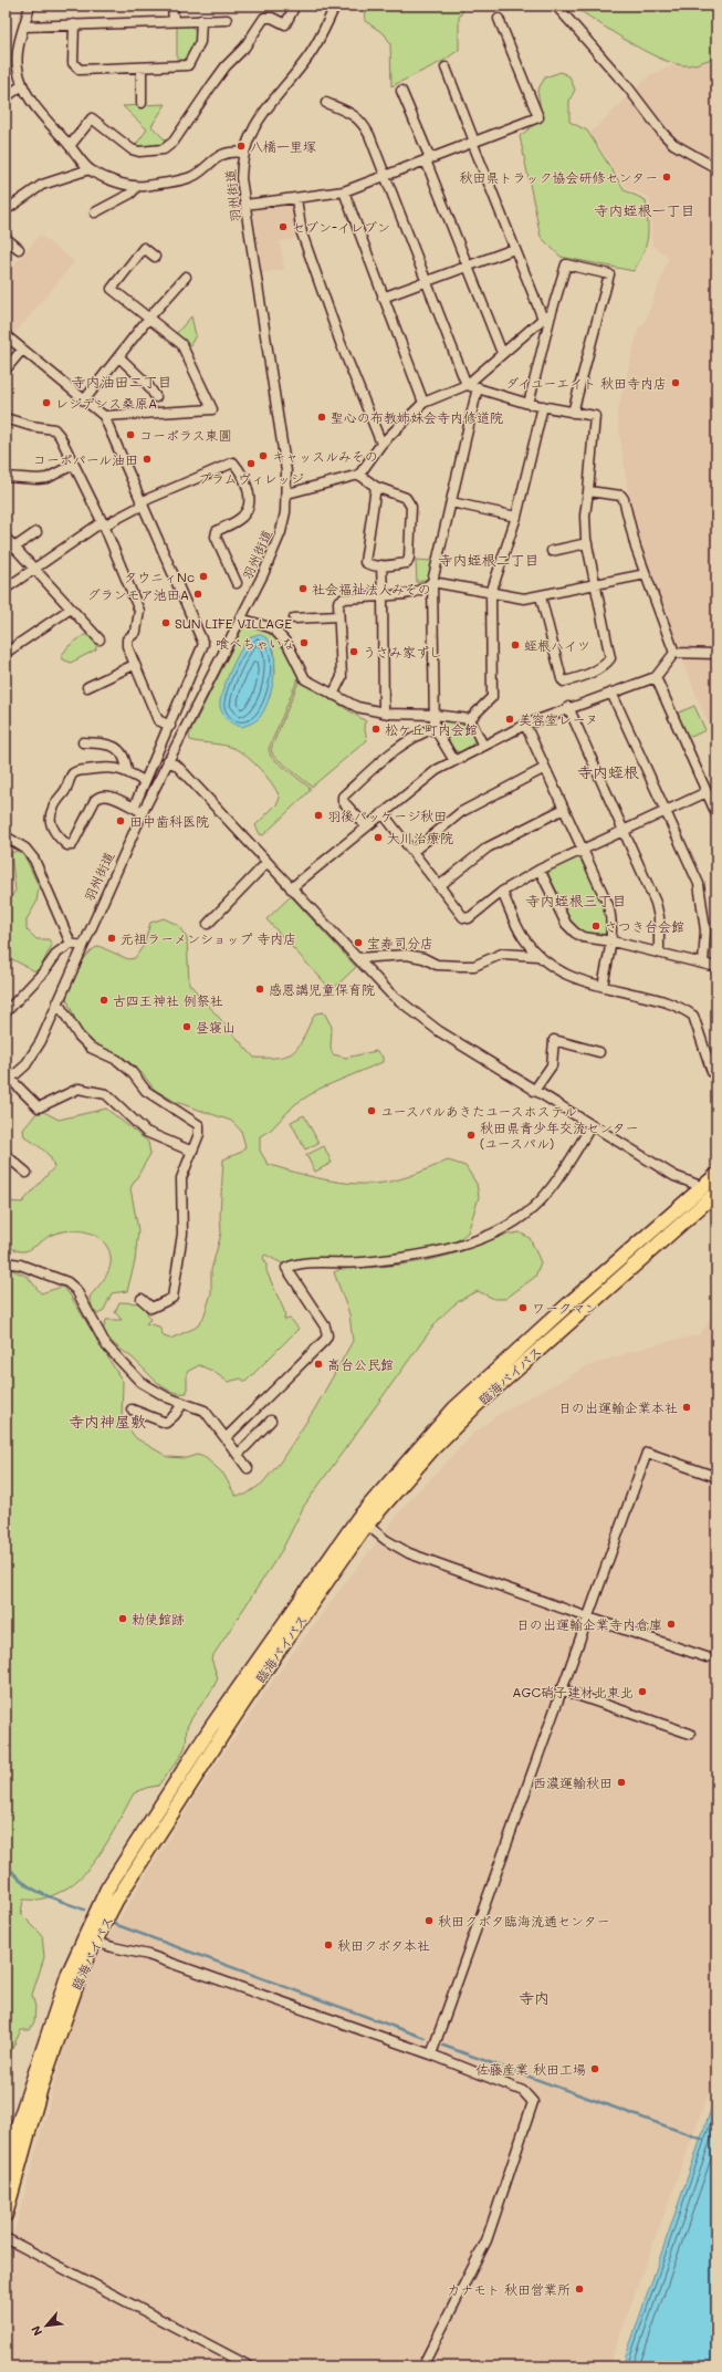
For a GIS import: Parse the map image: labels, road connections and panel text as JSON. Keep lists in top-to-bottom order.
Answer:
{
  "streets": {
    "highway": ["臨海バイパス"],
    "street": ["羽州街道"]
  },
  "districts": [
    "寺内蛭根一丁目",
    "寺内油田二丁目",
    "寺内蛭根二丁目",
    "寺内蛭根",
    "寺内蛭根三丁目",
    "寺内神屋敷",
    "寺内"
  ],
  "places": [
    "八橋一里塚",
    "秋田県トラック協会研修センター",
    "セブン-イレブン",
    "ダイユーエイト 秋田寺内店",
    "レジデンス桑原A",
    "聖心の布教姉妹会寺内修道院",
    "コーポラス東圓",
    "キャッスルみその",
    "コーポパール油田",
    "プラムヴィレッジ",
    "タウニィNc",
    "社会福祉法人みその",
    "グランモア池田A",
    "SUN LIFE VILLAGE",
    "喰べちゃいな",
    "蛭根ハイツ",
    "うさみ家ずし",
    "美容室レーヌ",
    "松ケ丘町内会館",
    "羽後パッケージ秋田",
    "田中歯科医院",
    "大川治療院",
    "さつき台会館",
    "元祖ラーメンショップ 寺内店",
    "宝寿司分店",
    "感恩講児童保育院",
    "古四王神社 例祭社",
    "昼寝山",
    "ユースパルあきたユースホステル",
    "秋田県青少年交流センター (ユースパル)",
    "ワークマン",
    "高台公民館",
    "日の出運輸企業本社",
    "勅使館跡",
    "日の出運輸企業寺内倉庫",
    "AGC硝子建材北東北",
    "西濃運輸秋田",
    "秋田クボタ臨海流通センター",
    "秋田クボタ本社",
    "佐藤産業 秋田工場",
    "カナモト 秋田営業所"
  ],
  "north": "bottom left"
}
